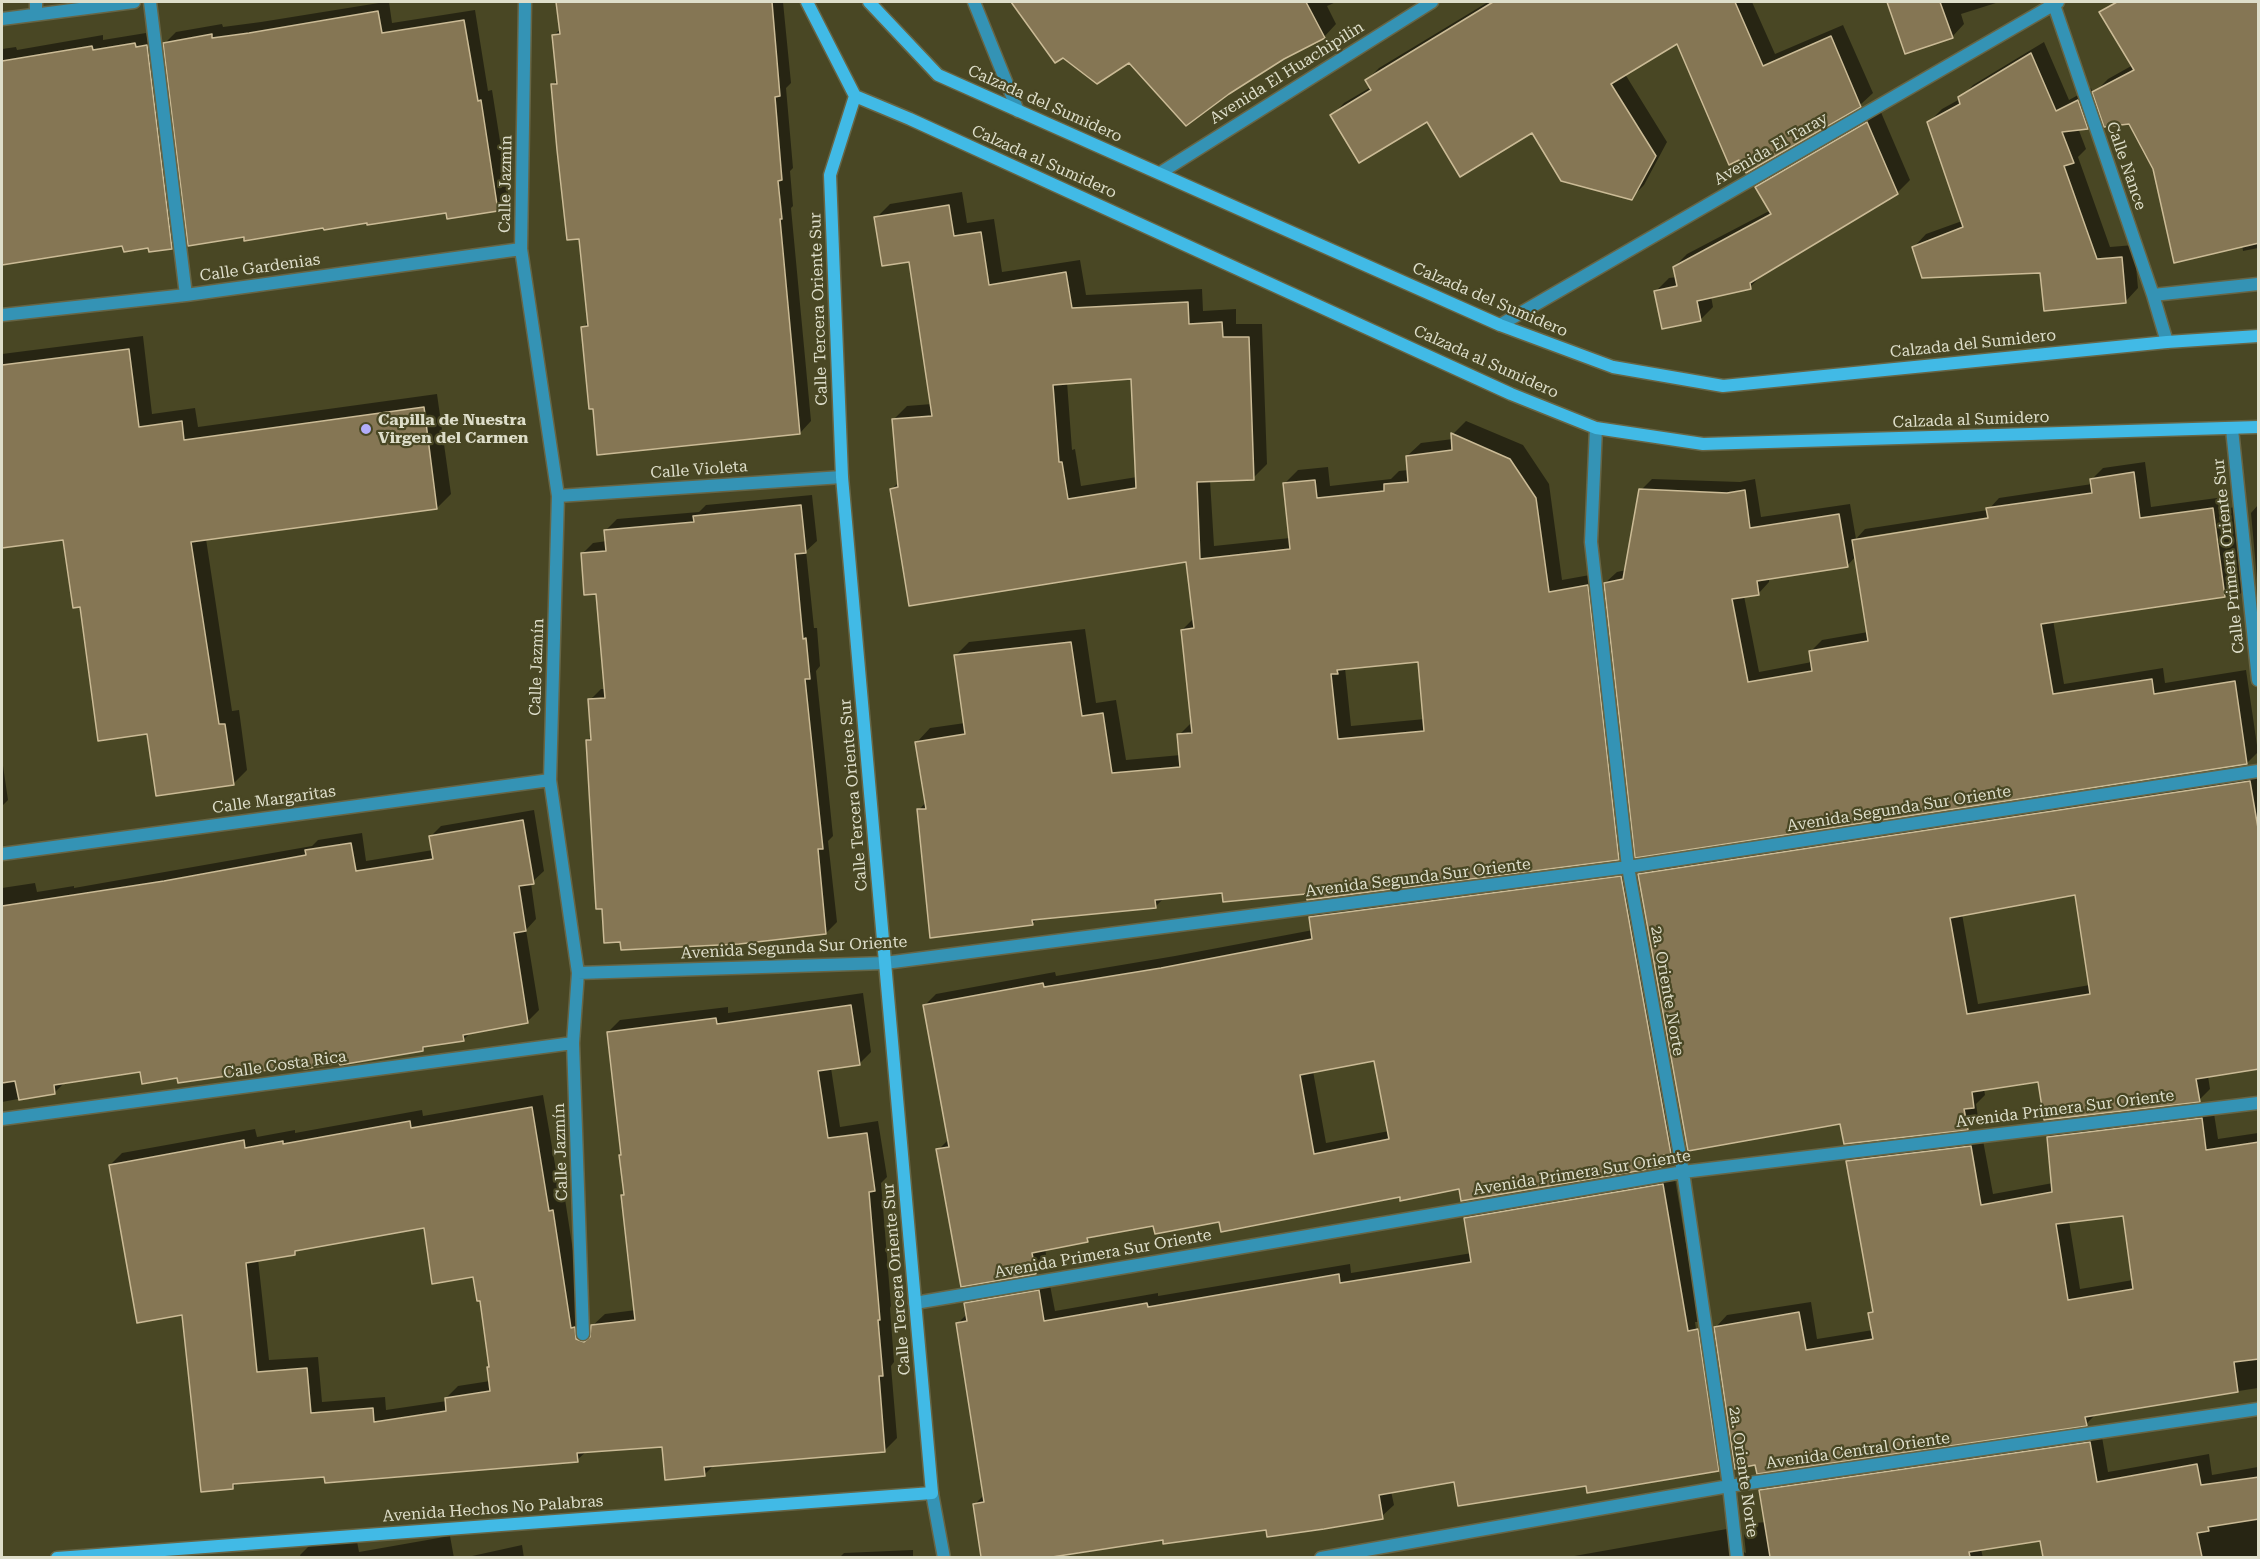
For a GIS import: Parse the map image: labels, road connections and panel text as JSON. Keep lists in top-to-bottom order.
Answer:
{
  "streets": {
    "main road": [
      "Calzada del Sumidero",
      "Calzada al Sumidero",
      "Calle Tercera Oriente Sur",
      "Avenida Hechos No Palabras"
    ],
    "street": [
      "Avenida El Huachipilin",
      "Avenida El Taray",
      "Calle Nance",
      "Calle Jazmín",
      "Calle Gardenias",
      "Calle Violeta",
      "Calle Primera Oriente Sur",
      "Calle Margaritas",
      "Avenida Segunda Sur Oriente",
      "2a. Oriente Norte",
      "Calle Costa Rica",
      "Avenida Primera Sur Oriente",
      "Avenida Central Oriente"
    ]
  },
  "crossings": [
    ["Avenida El Huachipilin", "Calzada del Sumidero"],
    ["Calzada del Sumidero", "Avenida El Taray"],
    ["Calzada del Sumidero", "Calle Nance"],
    ["Avenida El Taray", "Calle Nance"],
    ["Calzada al Sumidero", "Calle Tercera Oriente Sur"],
    ["Calzada al Sumidero", "Calle Primera Oriente Sur"],
    ["Calzada al Sumidero", "2a. Oriente Norte"],
    ["Calle Jazmín", "Calle Gardenias"],
    ["Calle Jazmín", "Calle Violeta"],
    ["Calle Jazmín", "Calle Margaritas"],
    ["Calle Jazmín", "Avenida Segunda Sur Oriente"],
    ["Calle Jazmín", "Calle Costa Rica"],
    ["Calle Tercera Oriente Sur", "Calle Violeta"],
    ["Calle Tercera Oriente Sur", "Avenida Segunda Sur Oriente"],
    ["Calle Tercera Oriente Sur", "Avenida Primera Sur Oriente"],
    ["Calle Tercera Oriente Sur", "Avenida Hechos No Palabras"],
    ["Avenida Segunda Sur Oriente", "2a. Oriente Norte"],
    ["2a. Oriente Norte", "Avenida Primera Sur Oriente"],
    ["2a. Oriente Norte", "Avenida Central Oriente"]
  ],
  "places": ["Capilla de Nuestra Virgen del Carmen"]
}
